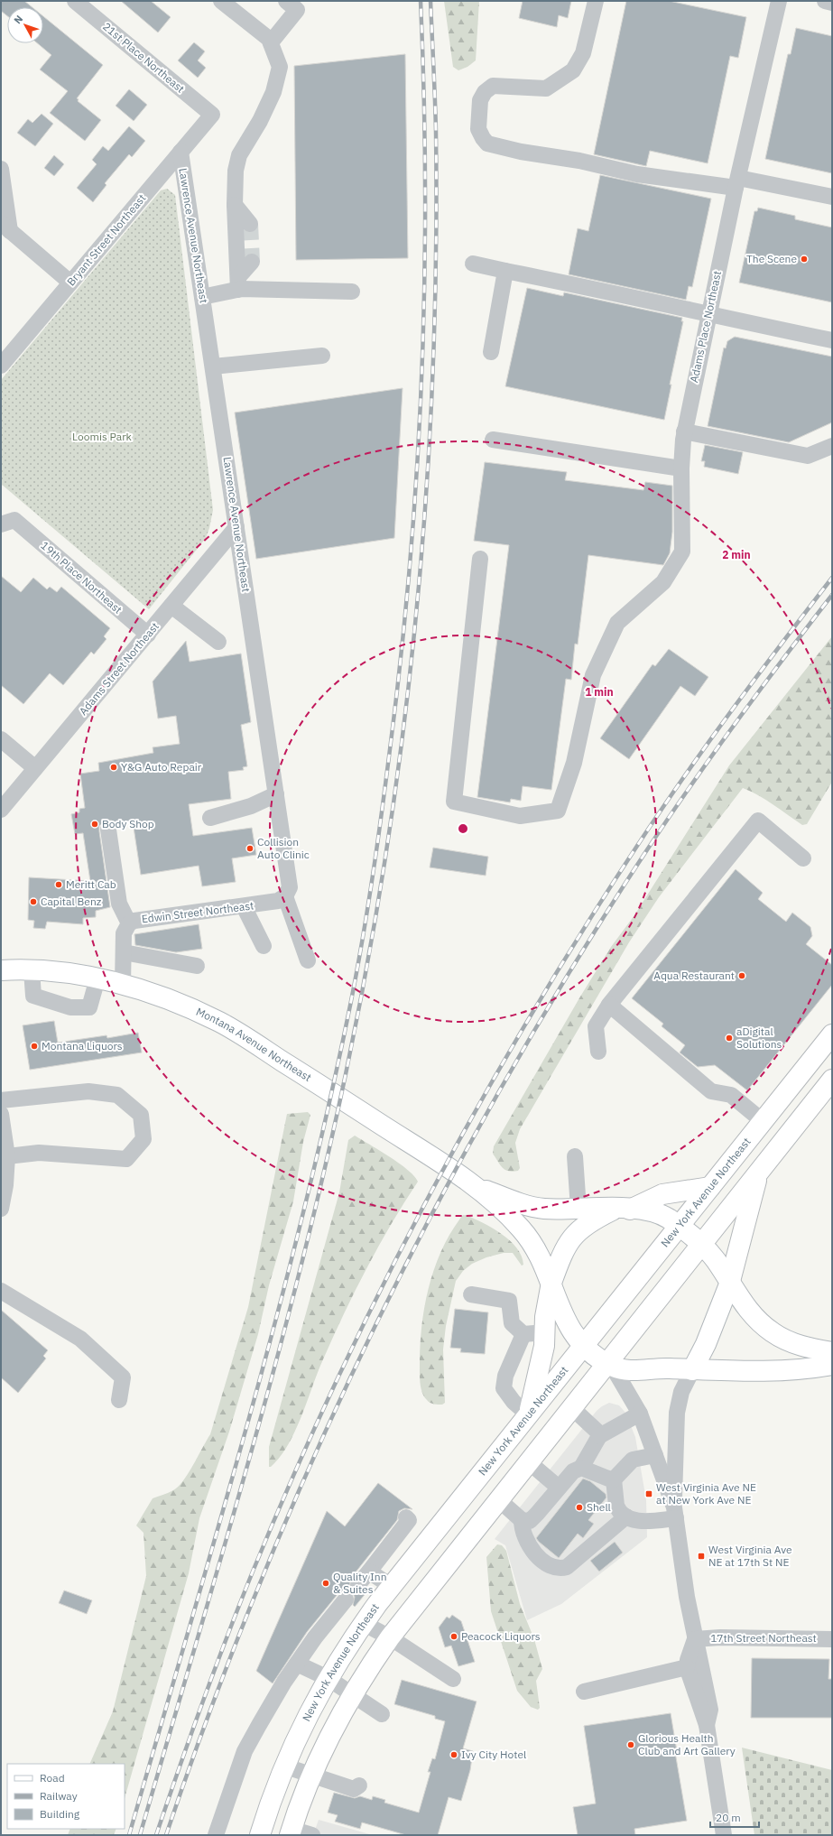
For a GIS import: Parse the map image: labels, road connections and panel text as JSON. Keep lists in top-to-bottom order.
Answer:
{
  "streets": {
    "main road": ["Montana Avenue Northeast", "New York Avenue Northeast"],
    "street": [
      "21st Place Northeast",
      "Lawrence Avenue Northeast",
      "Bryant Street Northeast",
      "Adams Place Northeast",
      "19th Place Northeast",
      "Adams Street Northeast",
      "Edwin Street Northeast",
      "17th Street Northeast"
    ]
  },
  "crossings": [
    ["21st Place Northeast", "Bryant Street Northeast"],
    ["Lawrence Avenue Northeast", "Bryant Street Northeast"],
    ["Lawrence Avenue Northeast", "Adams Street Northeast"],
    ["Lawrence Avenue Northeast", "Edwin Street Northeast"],
    ["19th Place Northeast", "Adams Street Northeast"],
    ["Edwin Street Northeast", "Montana Avenue Northeast"],
    ["Montana Avenue Northeast", "New York Avenue Northeast"]
  ],
  "parks": ["Loomis Park"],
  "places": {
    "other": [
      "The Scene",
      "Y&G Auto Repair",
      "Body Shop",
      "Collision Auto Clinic",
      "Meritt Cab",
      "Capital Benz",
      "Aqua Restaurant",
      "aDigital Solutions",
      "Montana Liquors",
      "Shell",
      "Quality Inn & Suites",
      "Peacock Liquors",
      "Glorious Health Club and Art Gallery",
      "Ivy City Hotel"
    ],
    "transit": ["West Virginia Ave NE at New York Ave NE", "West Virginia Ave NE at 17th St NE"]
  },
  "legend": ["Road", "Railway", "Building"],
  "scale_bar": "20 m",
  "north": "top left",
  "rings": ["2 min", "1 min"]
}
